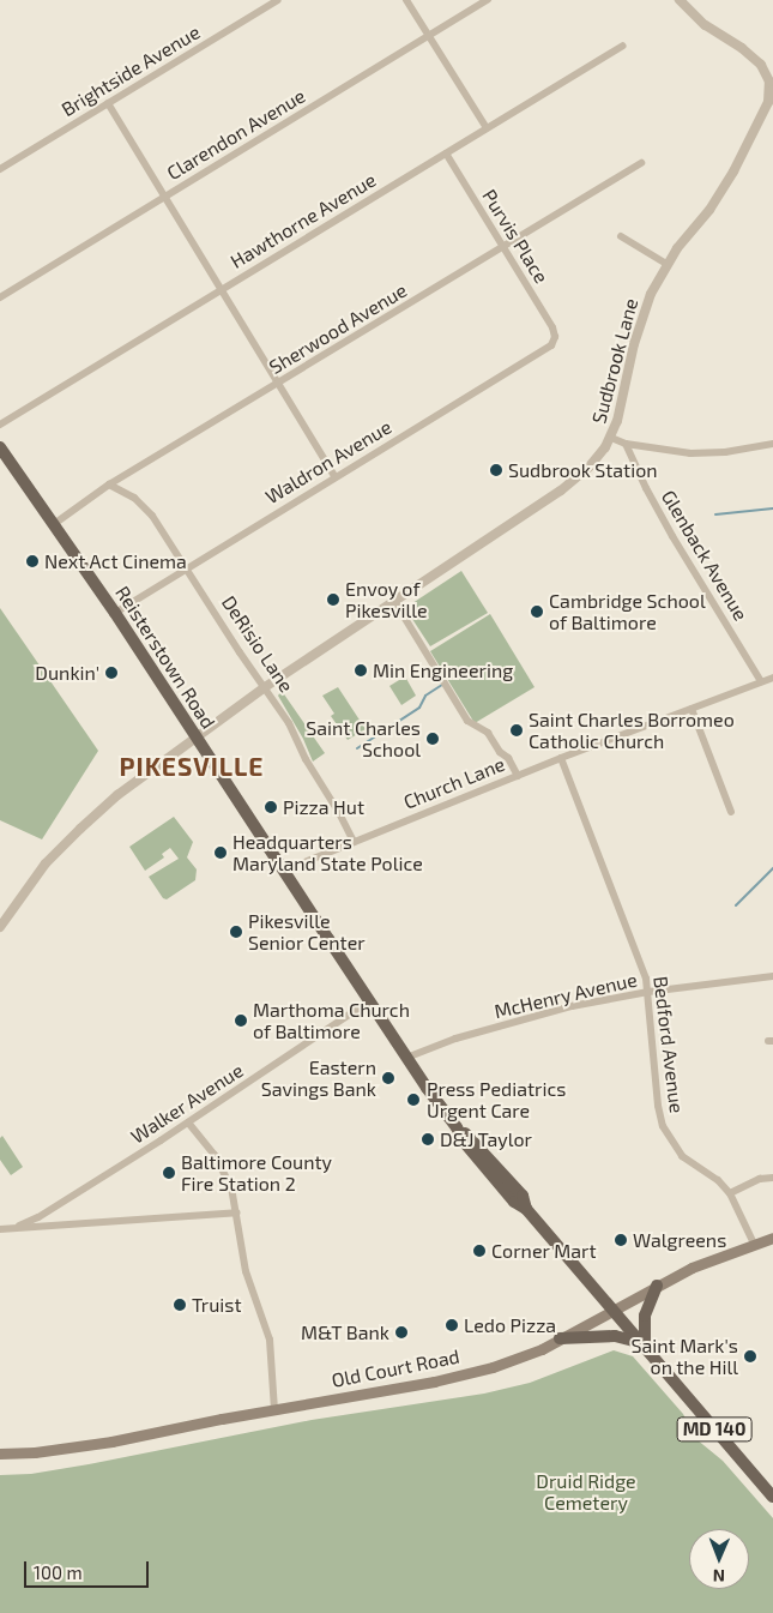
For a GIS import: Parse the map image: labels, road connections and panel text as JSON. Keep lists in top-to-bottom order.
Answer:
{
  "streets": {
    "main road": ["Reisterstown Road", "Old Court Road", "MD 140"],
    "street": [
      "Brightside Avenue",
      "Clarendon Avenue",
      "Hawthorne Avenue",
      "Purvis Place",
      "Sherwood Avenue",
      "Sudbrook Lane",
      "Waldron Avenue",
      "Glenback Avenue",
      "DeRisio Lane",
      "Church Lane",
      "McHenry Avenue",
      "Bedford Avenue",
      "Walker Avenue"
    ]
  },
  "crossings": [
    ["Hawthorne Avenue", "Purvis Place"],
    ["Purvis Place", "Sherwood Avenue"],
    ["Purvis Place", "Waldron Avenue"],
    ["Sherwood Avenue", "DeRisio Lane"],
    ["Sherwood Avenue", "Reisterstown Road"],
    ["Sudbrook Lane", "DeRisio Lane"],
    ["Sudbrook Lane", "Reisterstown Road"],
    ["Waldron Avenue", "DeRisio Lane"],
    ["Waldron Avenue", "Reisterstown Road"],
    ["Glenback Avenue", "Church Lane"],
    ["DeRisio Lane", "Church Lane"],
    ["Reisterstown Road", "Church Lane"],
    ["Reisterstown Road", "McHenry Avenue"],
    ["Reisterstown Road", "Walker Avenue"],
    ["Reisterstown Road", "Old Court Road"],
    ["Church Lane", "Bedford Avenue"],
    ["McHenry Avenue", "Bedford Avenue"],
    ["Bedford Avenue", "Old Court Road"]
  ],
  "districts": ["PIKESVILLE"],
  "parks": ["Druid Ridge Cemetery"],
  "places": [
    "Sudbrook Station",
    "Next Act Cinema",
    "Envoy of Pikesville",
    "Cambridge School of Baltimore",
    "Min Engineering",
    "Dunkin'",
    "Saint Charles Borromeo Catholic Church",
    "Saint Charles School",
    "Pizza Hut",
    "Headquarters Maryland State Police",
    "Pikesville Senior Center",
    "Marthoma Church of Baltimore",
    "Eastern Savings Bank",
    "Press Pediatrics Urgent Care",
    "D&J Taylor",
    "Baltimore County Fire Station 2",
    "Walgreens",
    "Corner Mart",
    "Truist",
    "Ledo Pizza",
    "M&T Bank",
    "Saint Mark's on the Hill"
  ],
  "scale_bar": "100 m",
  "north": "bottom"
}
